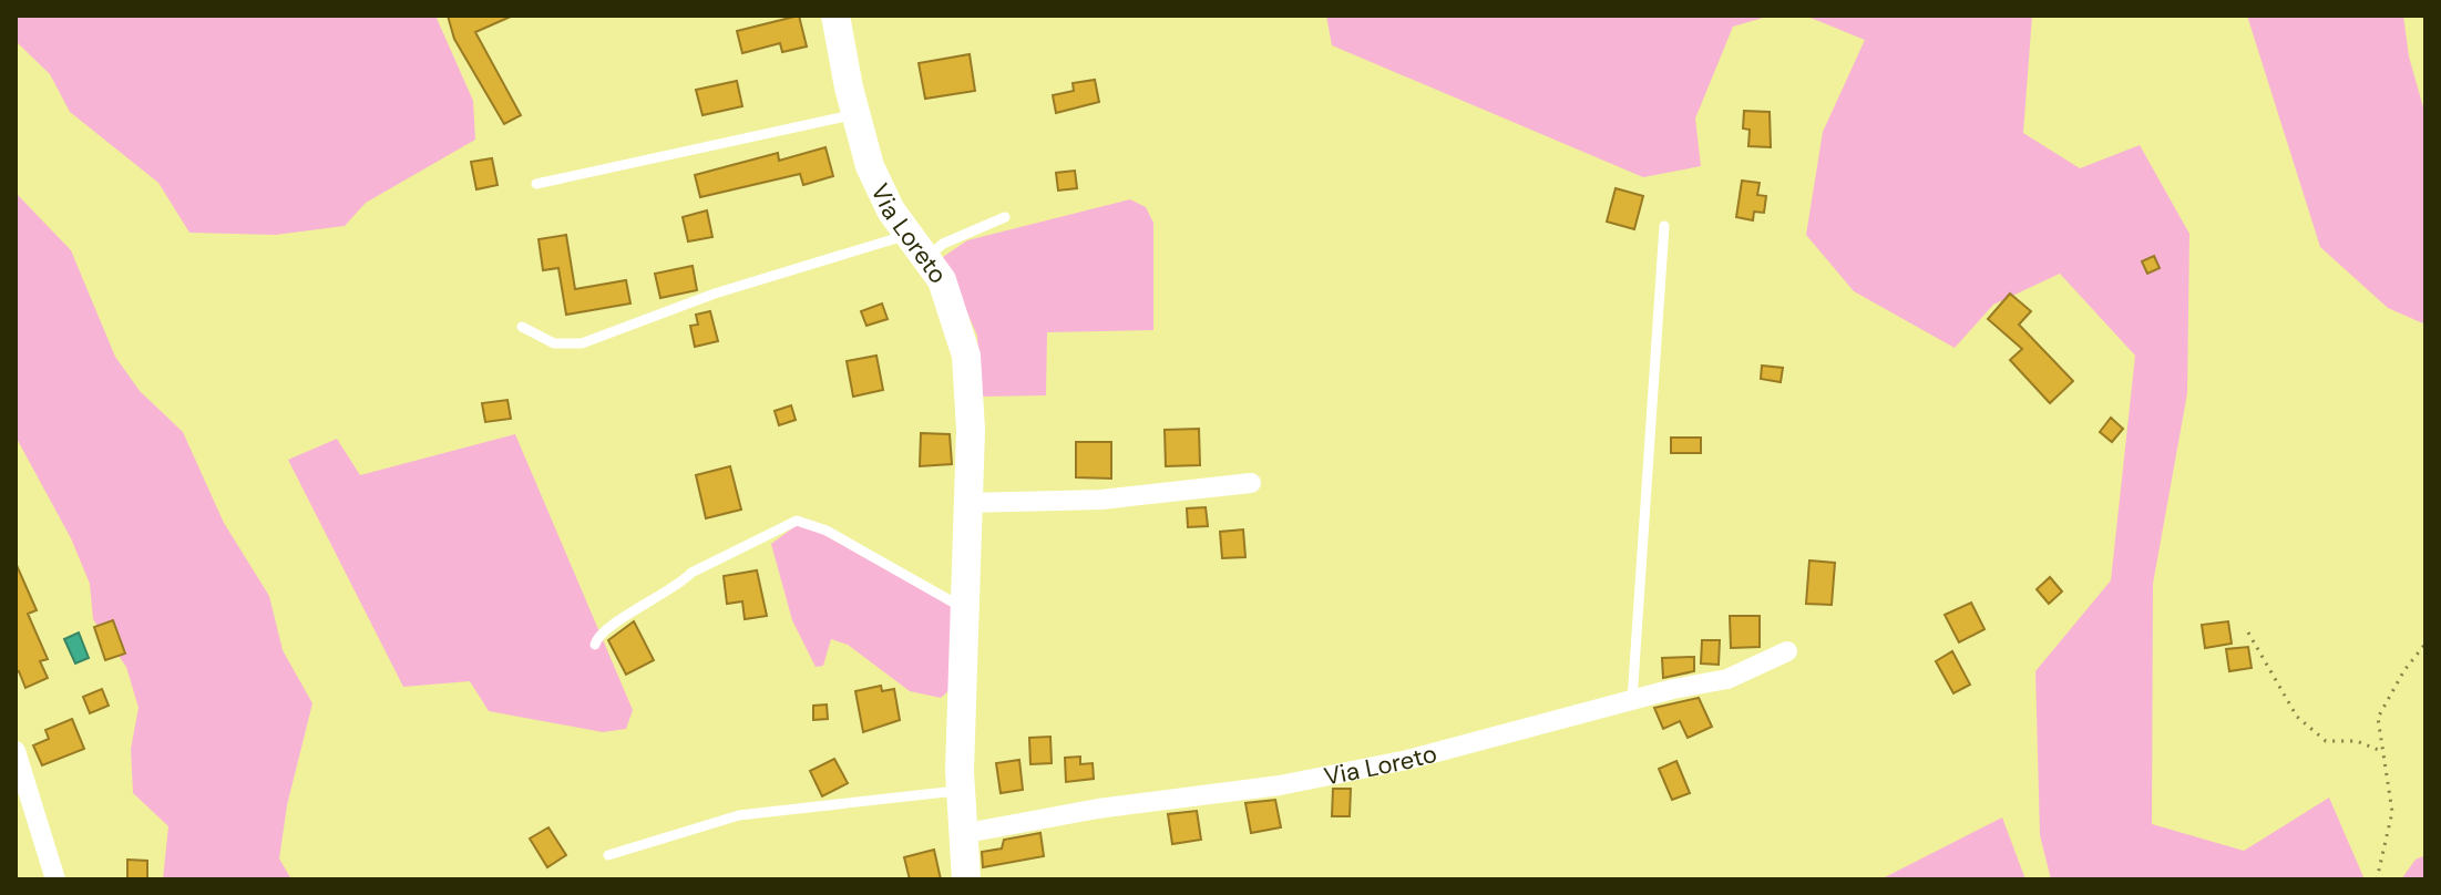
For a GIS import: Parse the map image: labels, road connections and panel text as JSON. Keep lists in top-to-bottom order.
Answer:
{
  "streets": {
    "street": ["Via Loreto"]
  }
}
